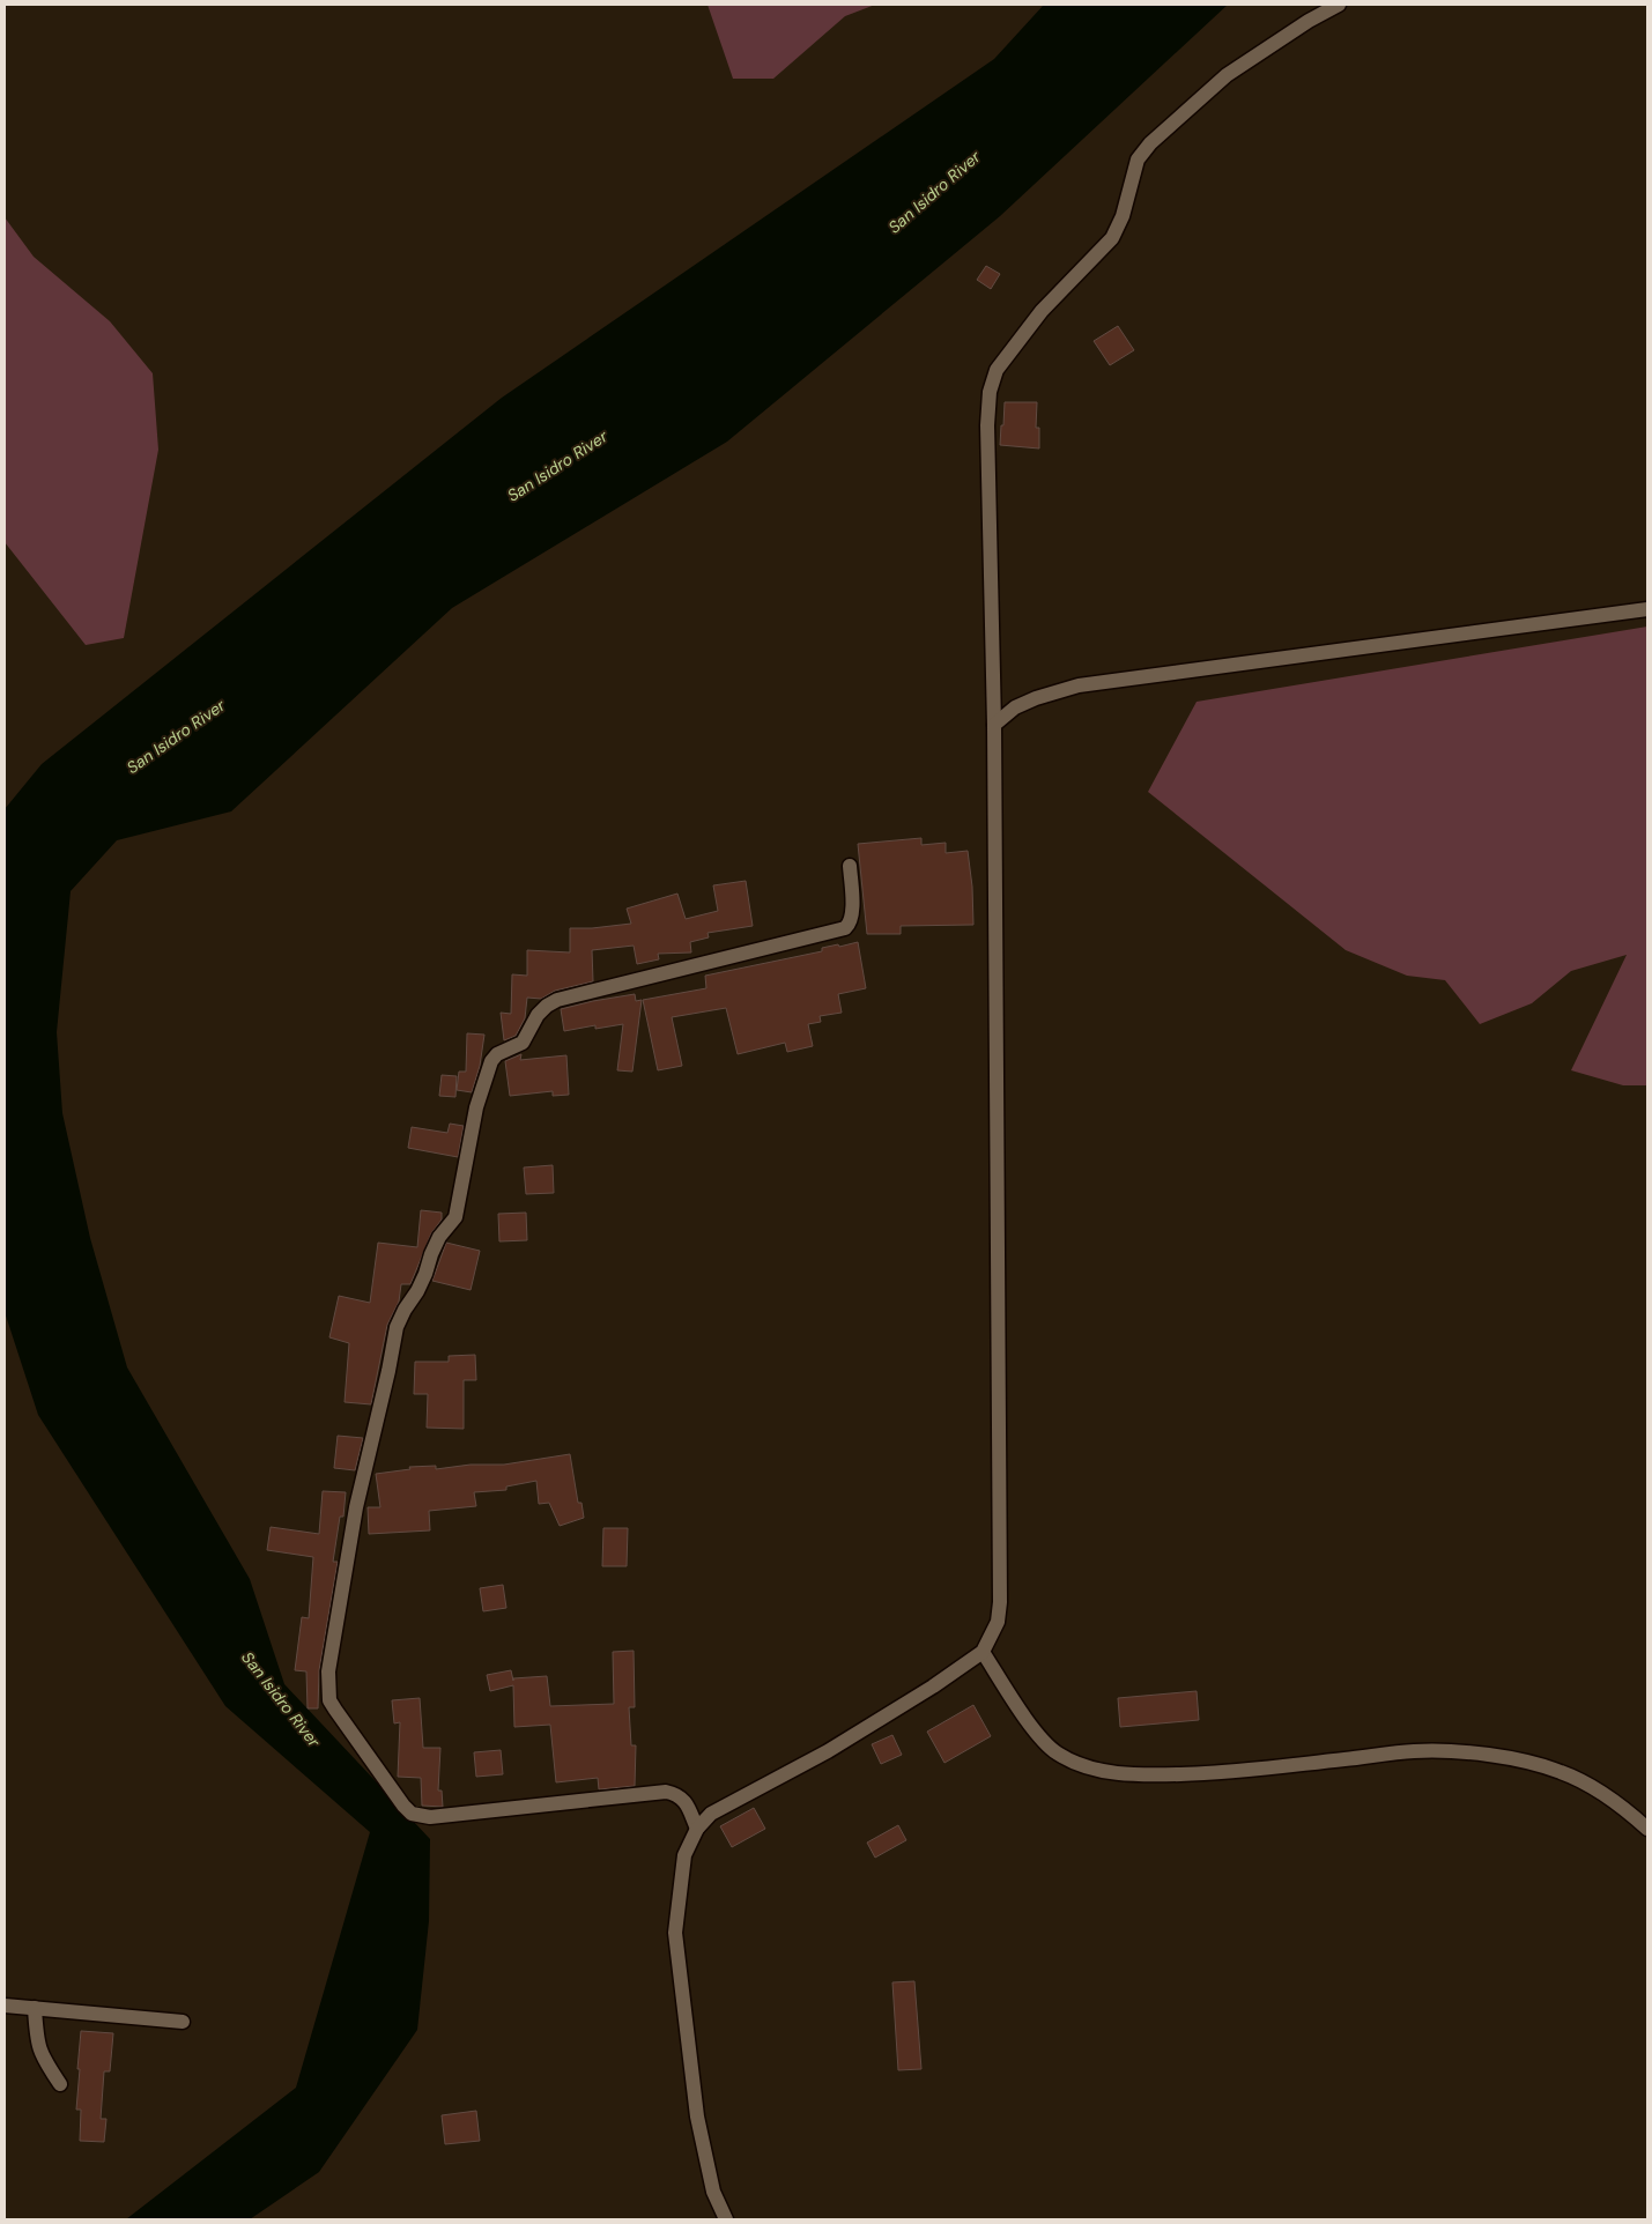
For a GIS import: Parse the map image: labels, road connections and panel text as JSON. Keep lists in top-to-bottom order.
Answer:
{
  "water": ["San Isidro River"]
}
